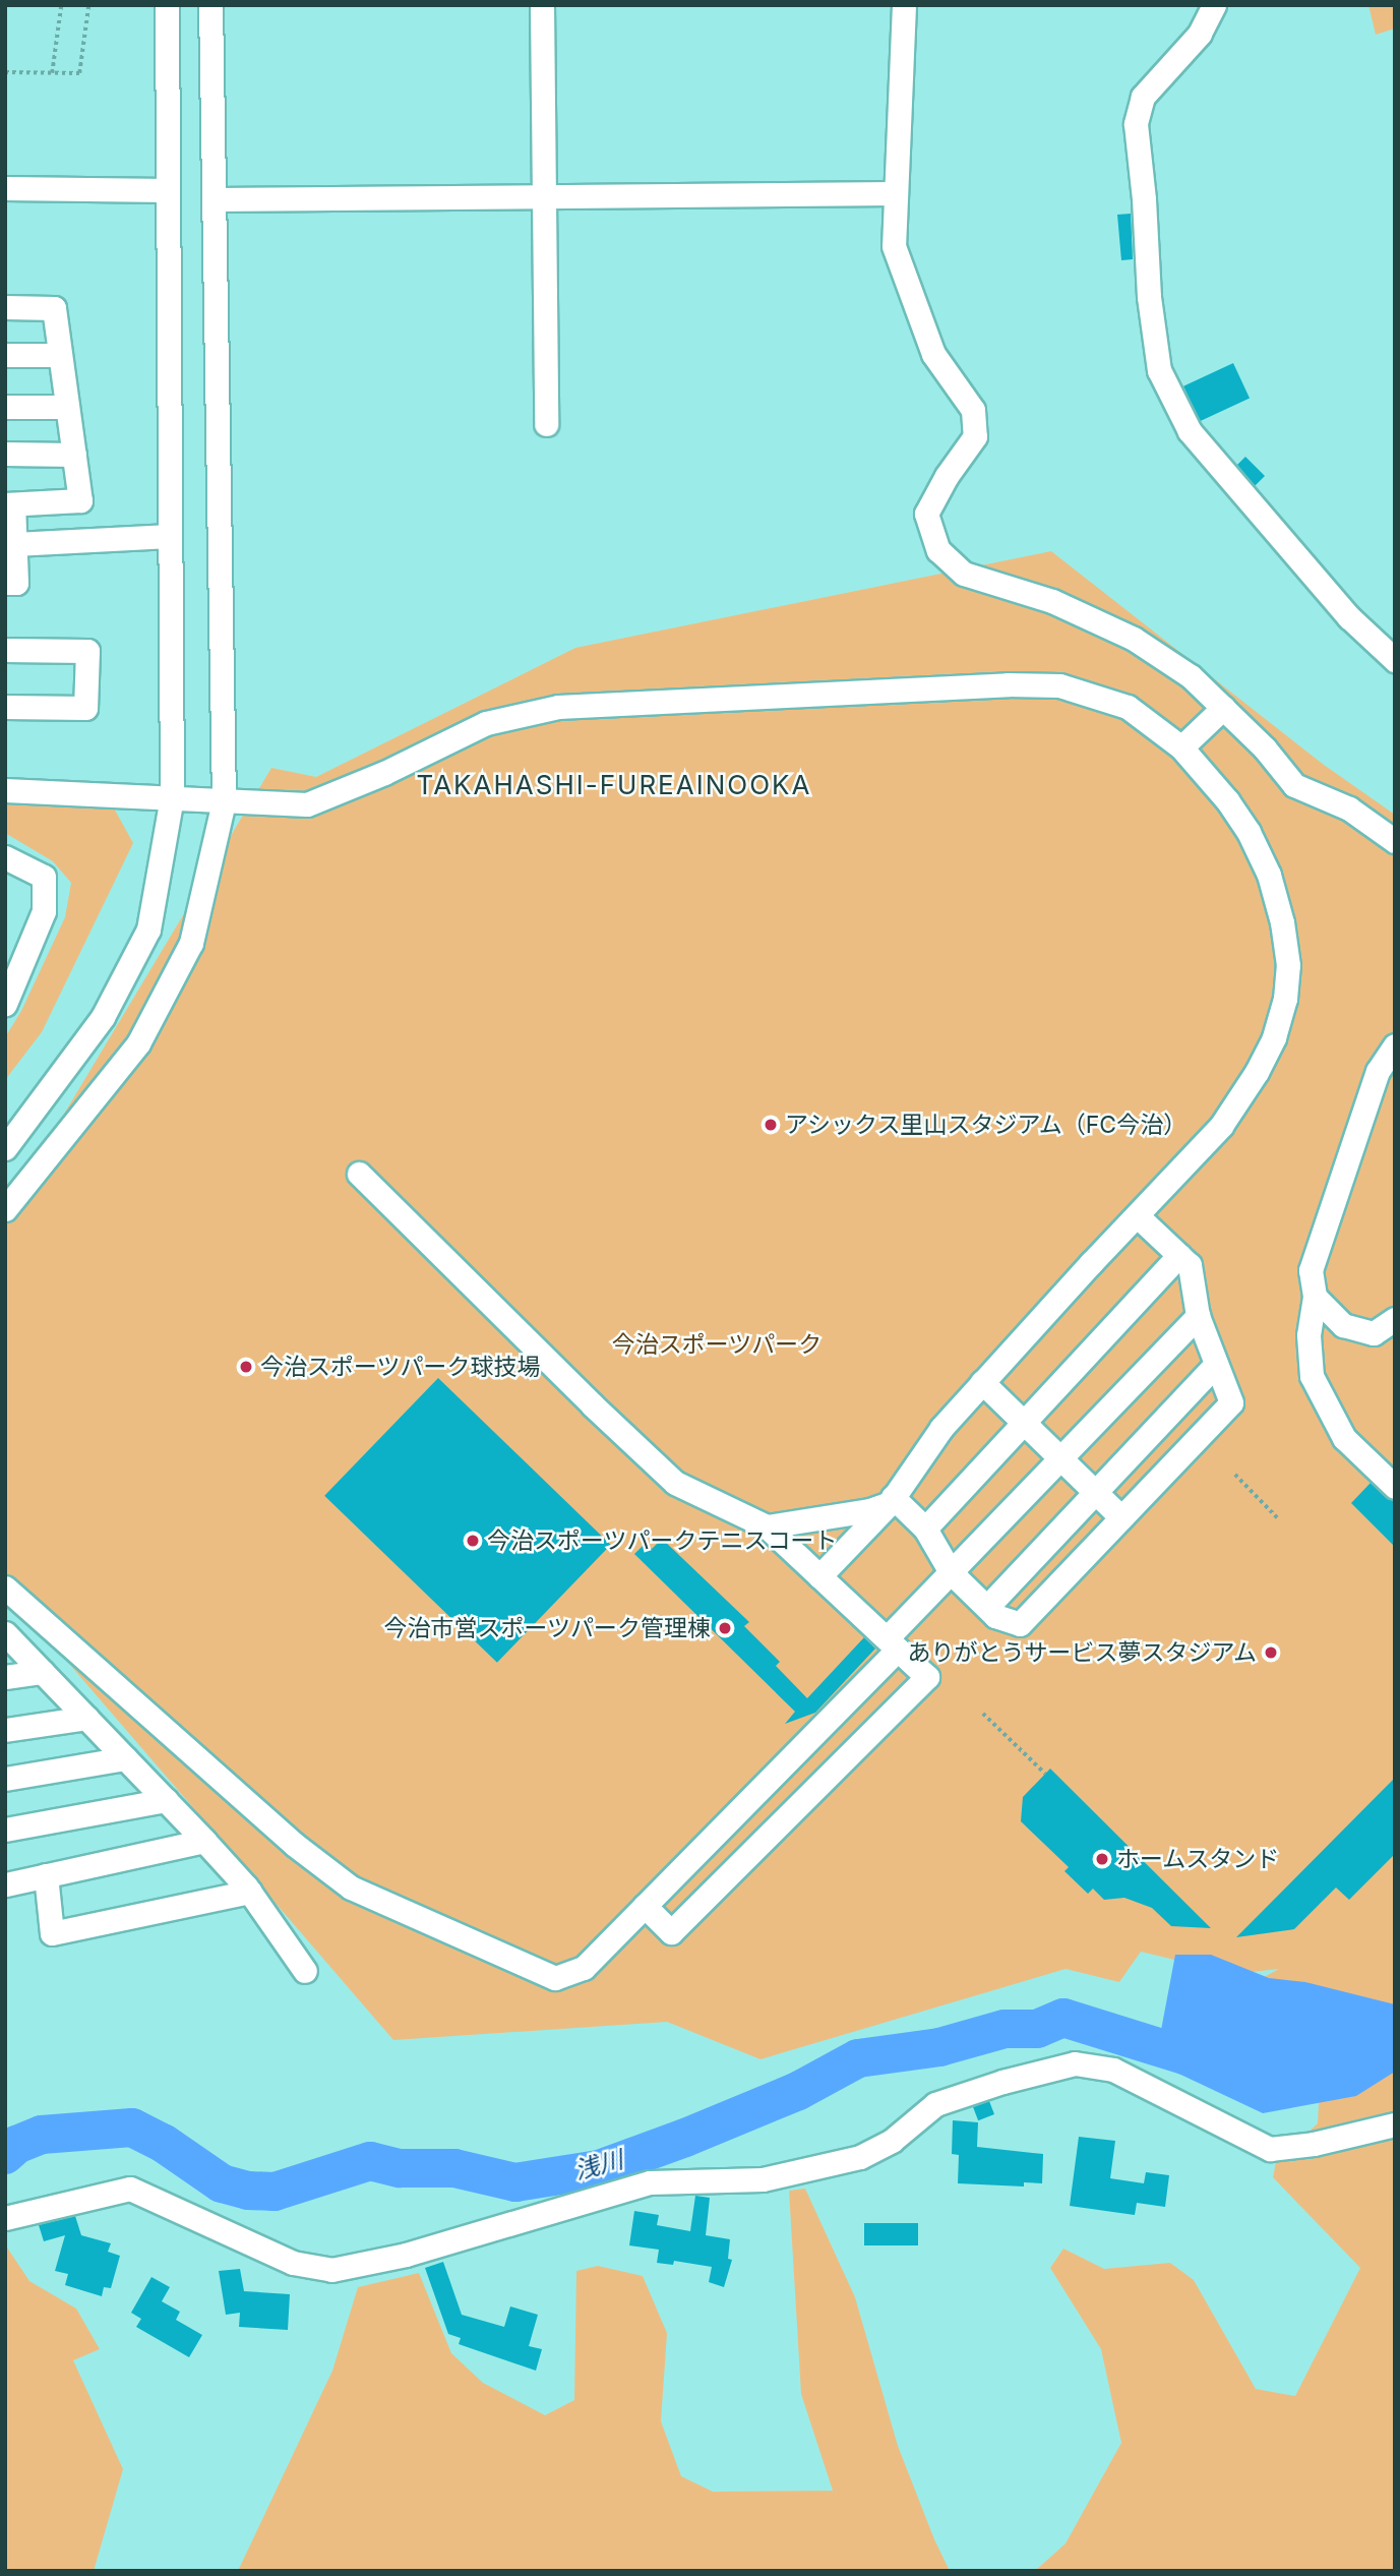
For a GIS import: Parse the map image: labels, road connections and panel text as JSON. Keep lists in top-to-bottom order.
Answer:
{
  "districts": ["TAKAHASHI-FUREAINOOKA"],
  "water": ["浅川"],
  "parks": ["今治スポーツパーク"],
  "places": [
    "アシックス里山スタジアム（FC今治）",
    "今治スポーツパーク球技場",
    "今治スポーツパークテニスコート",
    "今治市営スポーツパーク管理棟",
    "ありがとうサービス夢スタジアム",
    "ホームスタンド"
  ]
}
